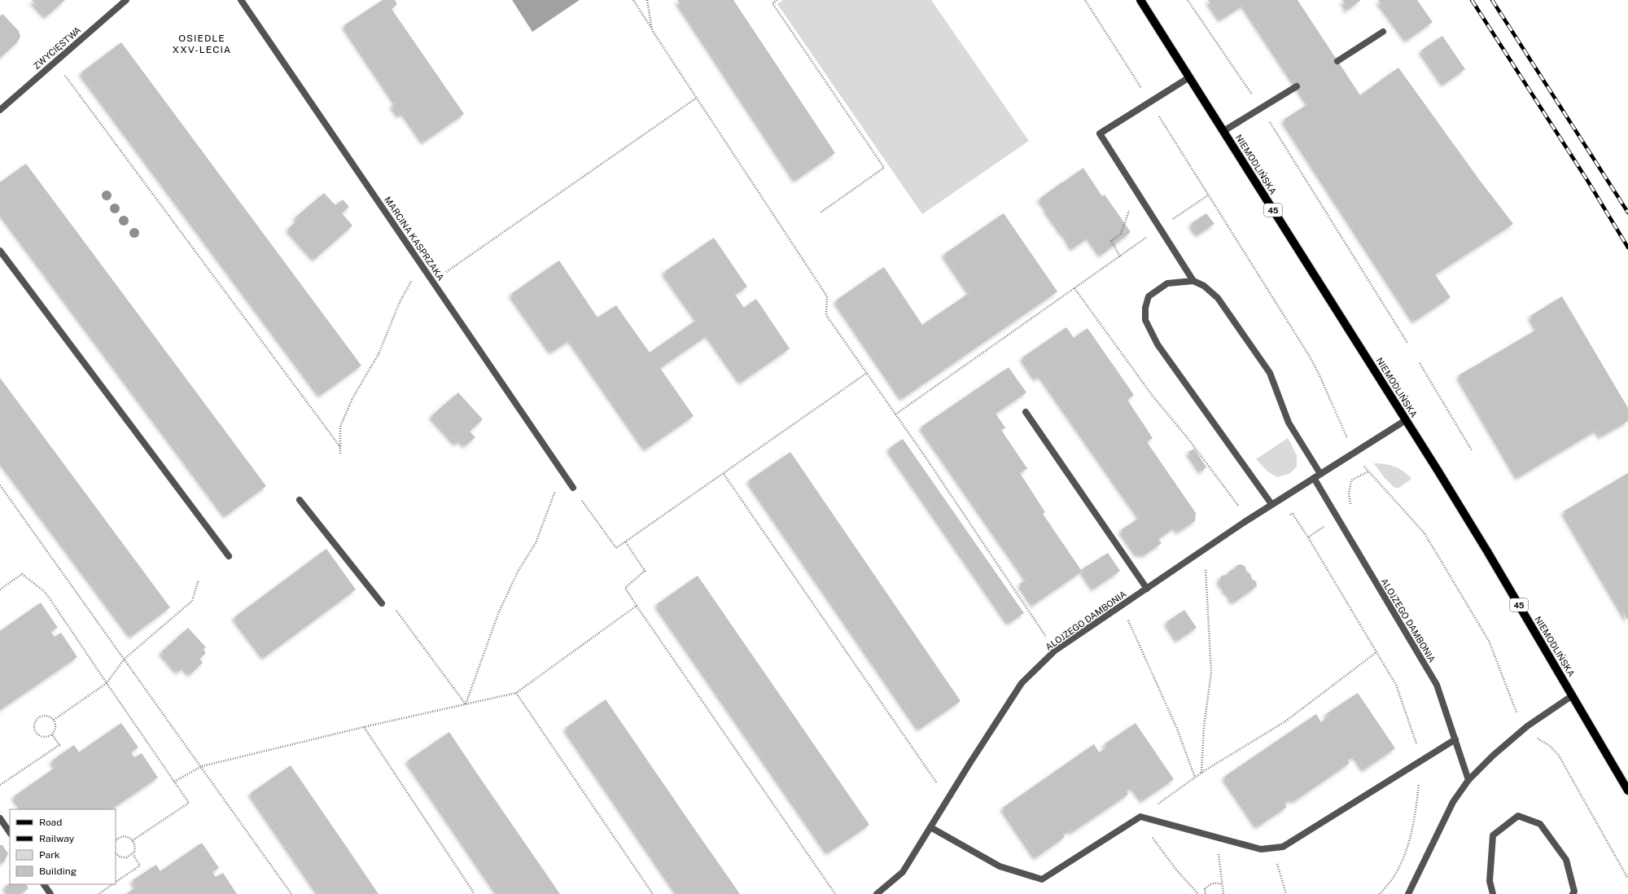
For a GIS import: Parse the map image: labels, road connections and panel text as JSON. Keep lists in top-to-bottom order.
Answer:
{
  "streets": {
    "main road": ["NIEMODLIŃSKA", "45"],
    "street": ["ZWYCIĘSTWA", "MARCINA KASPRZAKA", "ALOJZEGO DAMBONIA"]
  },
  "crossings": [
    ["NIEMODLIŃSKA", "ALOJZEGO DAMBONIA"]
  ],
  "districts": ["OSIEDLE XXV-LECIA"],
  "legend": [
    "Road",
    "Railway",
    "Park",
    "Building"
  ]
}
